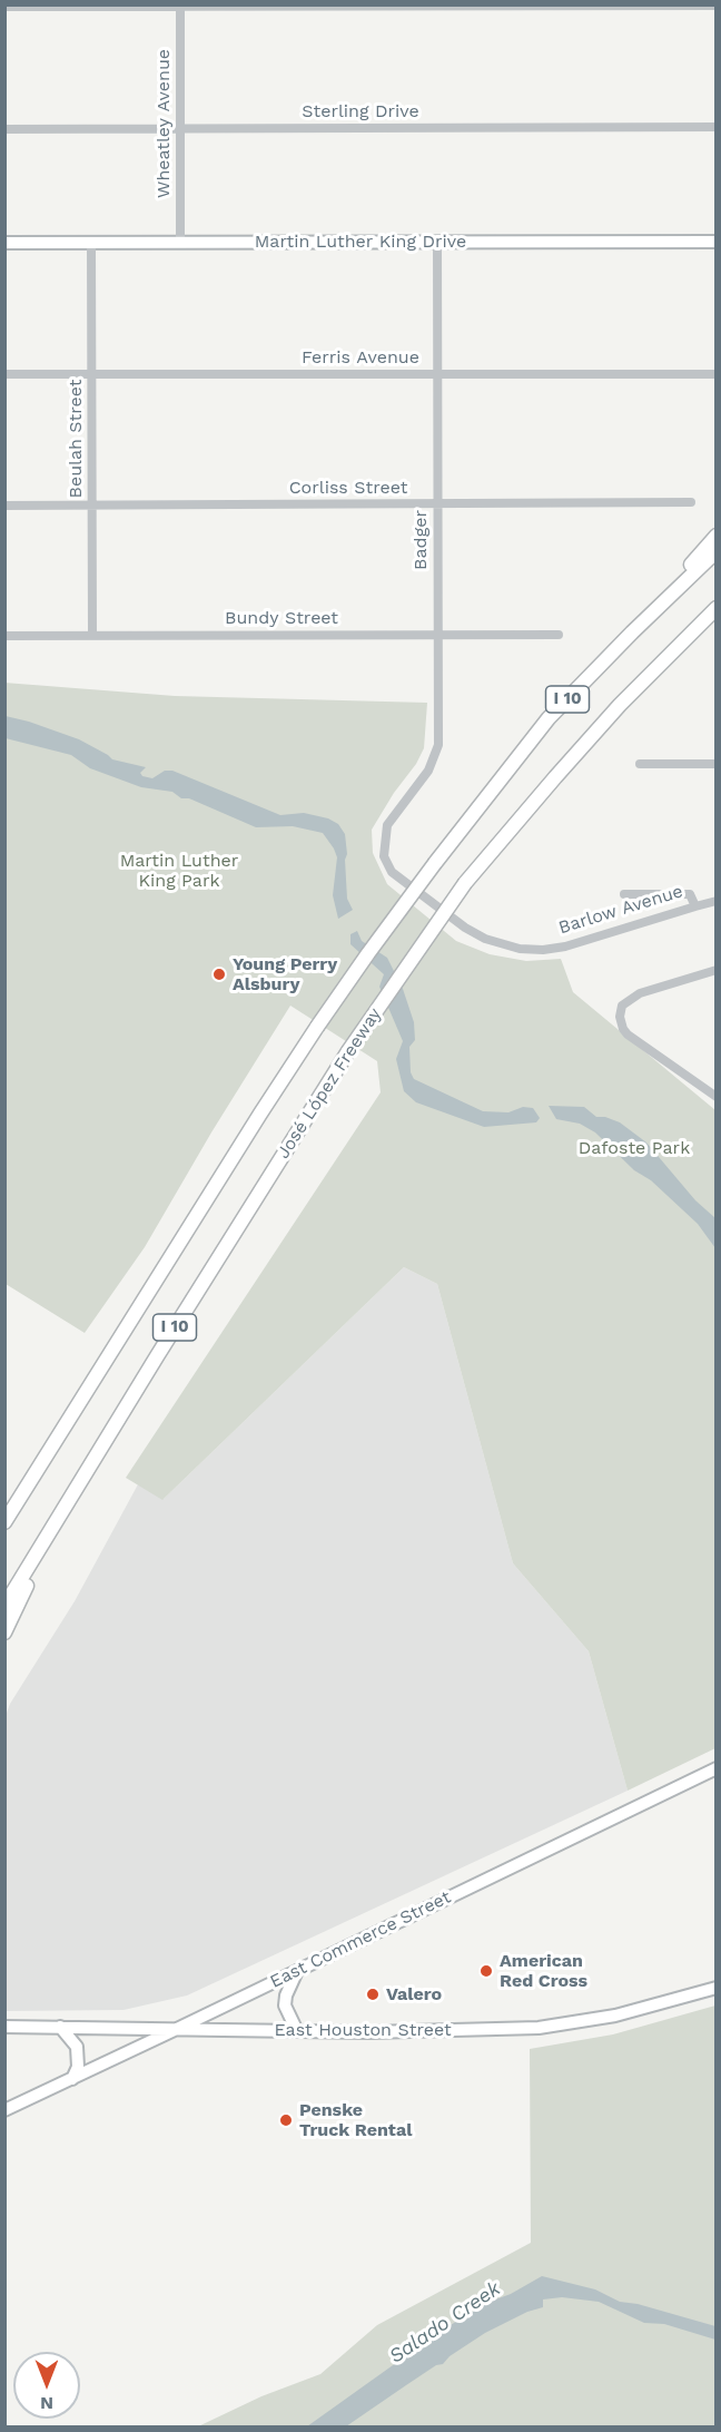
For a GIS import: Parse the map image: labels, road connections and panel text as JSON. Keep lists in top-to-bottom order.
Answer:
{
  "streets": {
    "highway": ["I 10", "José López Freeway"],
    "main road": ["Martin Luther King Drive", "East Commerce Street", "East Houston Street"],
    "street": [
      "Sterling Drive",
      "Wheatley Avenue",
      "Ferris Avenue",
      "Beulah Street",
      "Corliss Street",
      "Badger",
      "Bundy Street",
      "Barlow Avenue"
    ]
  },
  "crossings": [
    ["Sterling Drive", "Wheatley Avenue"],
    ["Wheatley Avenue", "Martin Luther King Drive"],
    ["Martin Luther King Drive", "Beulah Street"],
    ["Martin Luther King Drive", "Badger"],
    ["Ferris Avenue", "Beulah Street"],
    ["Ferris Avenue", "Badger"],
    ["Beulah Street", "Corliss Street"],
    ["Beulah Street", "Bundy Street"],
    ["Corliss Street", "Badger"],
    ["Badger", "Bundy Street"],
    ["Badger", "Barlow Avenue"],
    ["East Commerce Street", "East Houston Street"]
  ],
  "water": ["Salado Creek"],
  "parks": ["Martin Luther King Park", "Dafoste Park"],
  "places": [
    "Young Perry Alsbury",
    "American Red Cross",
    "Valero",
    "Penske Truck Rental"
  ],
  "north": "bottom"
}
